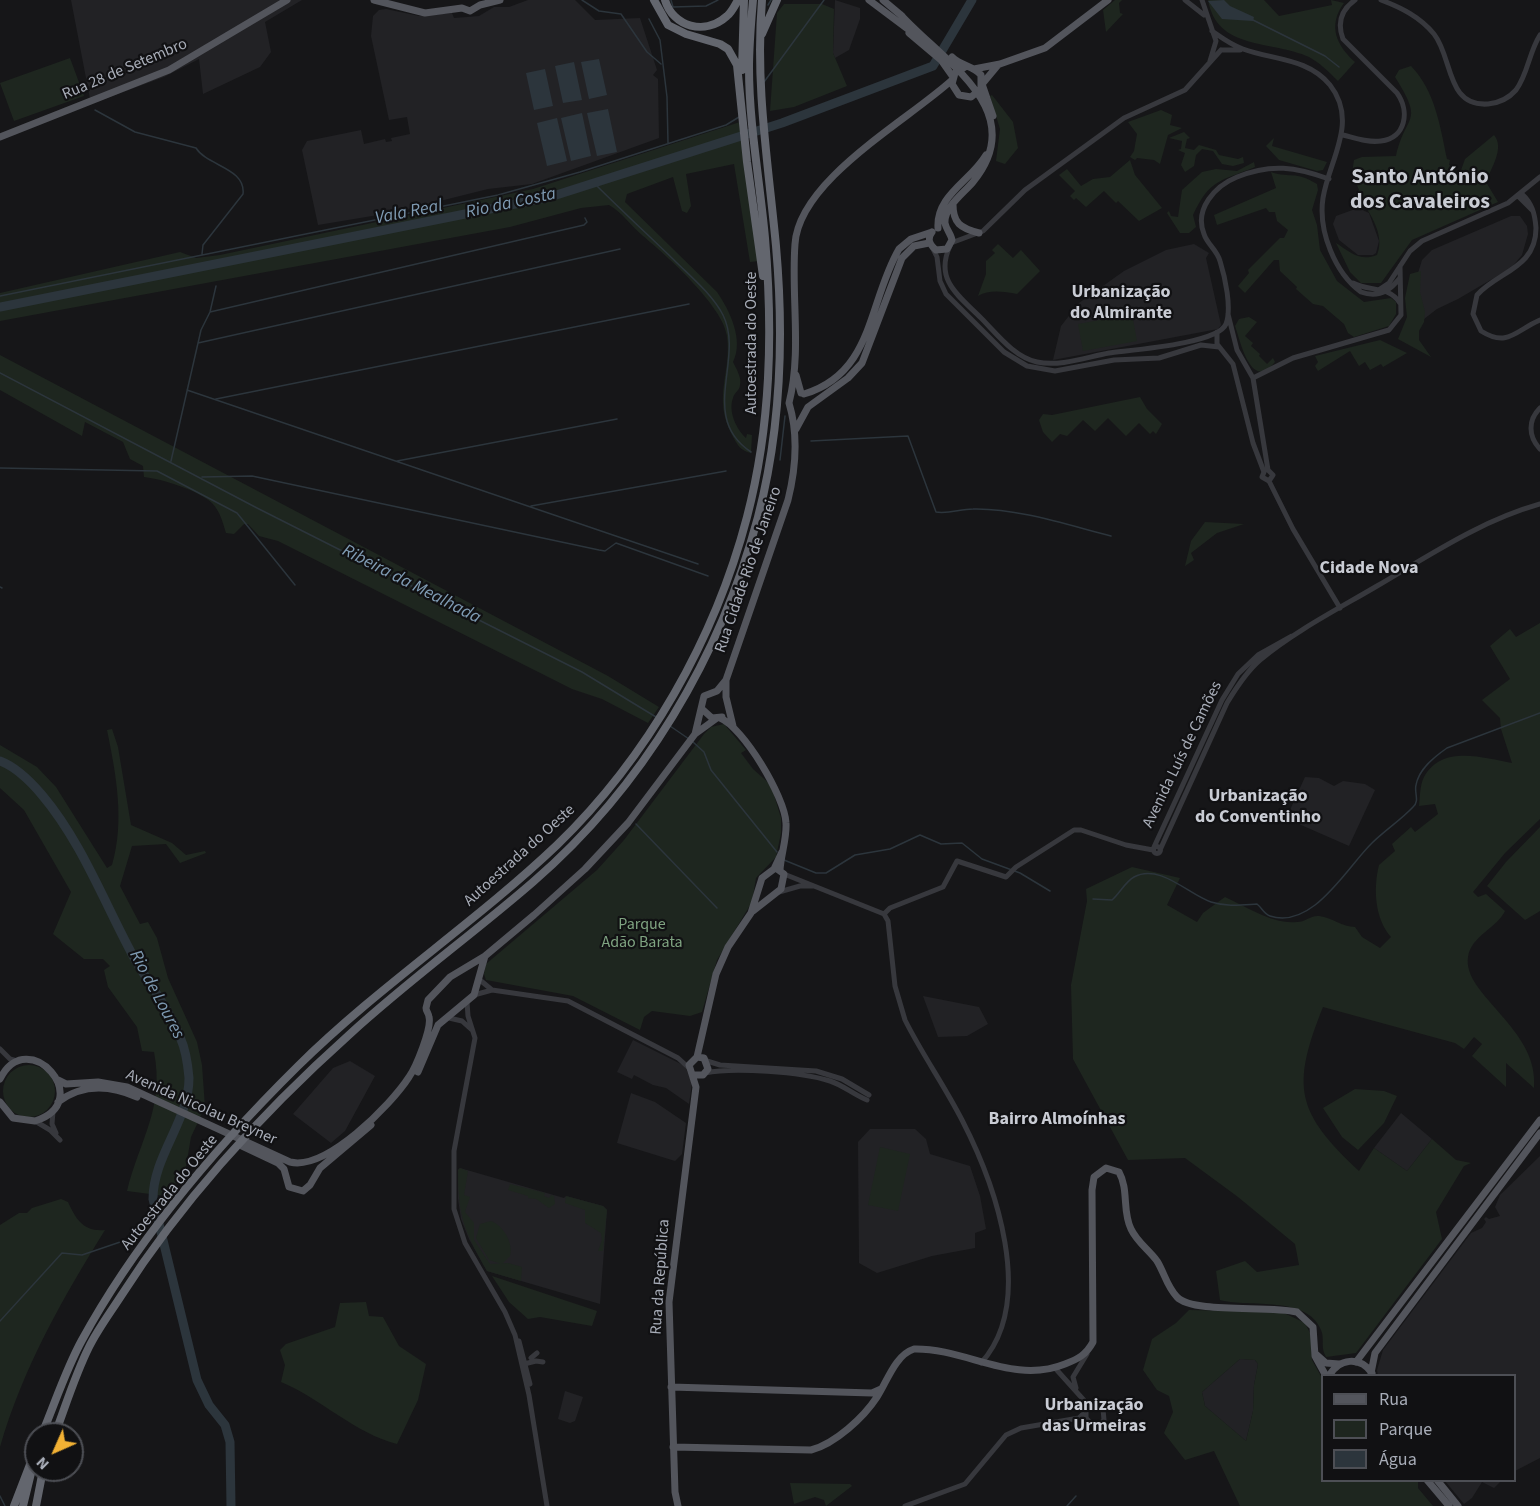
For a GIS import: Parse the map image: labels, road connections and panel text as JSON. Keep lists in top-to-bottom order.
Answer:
{
  "streets": {
    "highway": ["Autoestrada do Oeste"],
    "main road": [
      "Rua 28 de Setembro",
      "Rua Cidade Rio de Janeiro",
      "Avenida Nicolau Breyner",
      "Rua da República"
    ],
    "street": ["Avenida Luís de Camões"]
  },
  "districts": [
    "Santo António dos Cavaleiros",
    "Urbanização do Almirante",
    "Cidade Nova",
    "Urbanização do Conventinho",
    "Bairro Almoínhas",
    "Urbanização das Urmeiras"
  ],
  "water": [
    "Rio da Costa",
    "Vala Real",
    "Ribeira da Mealhada",
    "Rio de Loures"
  ],
  "parks": ["Parque Adão Barata"],
  "legend": ["Rua", "Parque", "Água"],
  "north": "bottom left"
}
